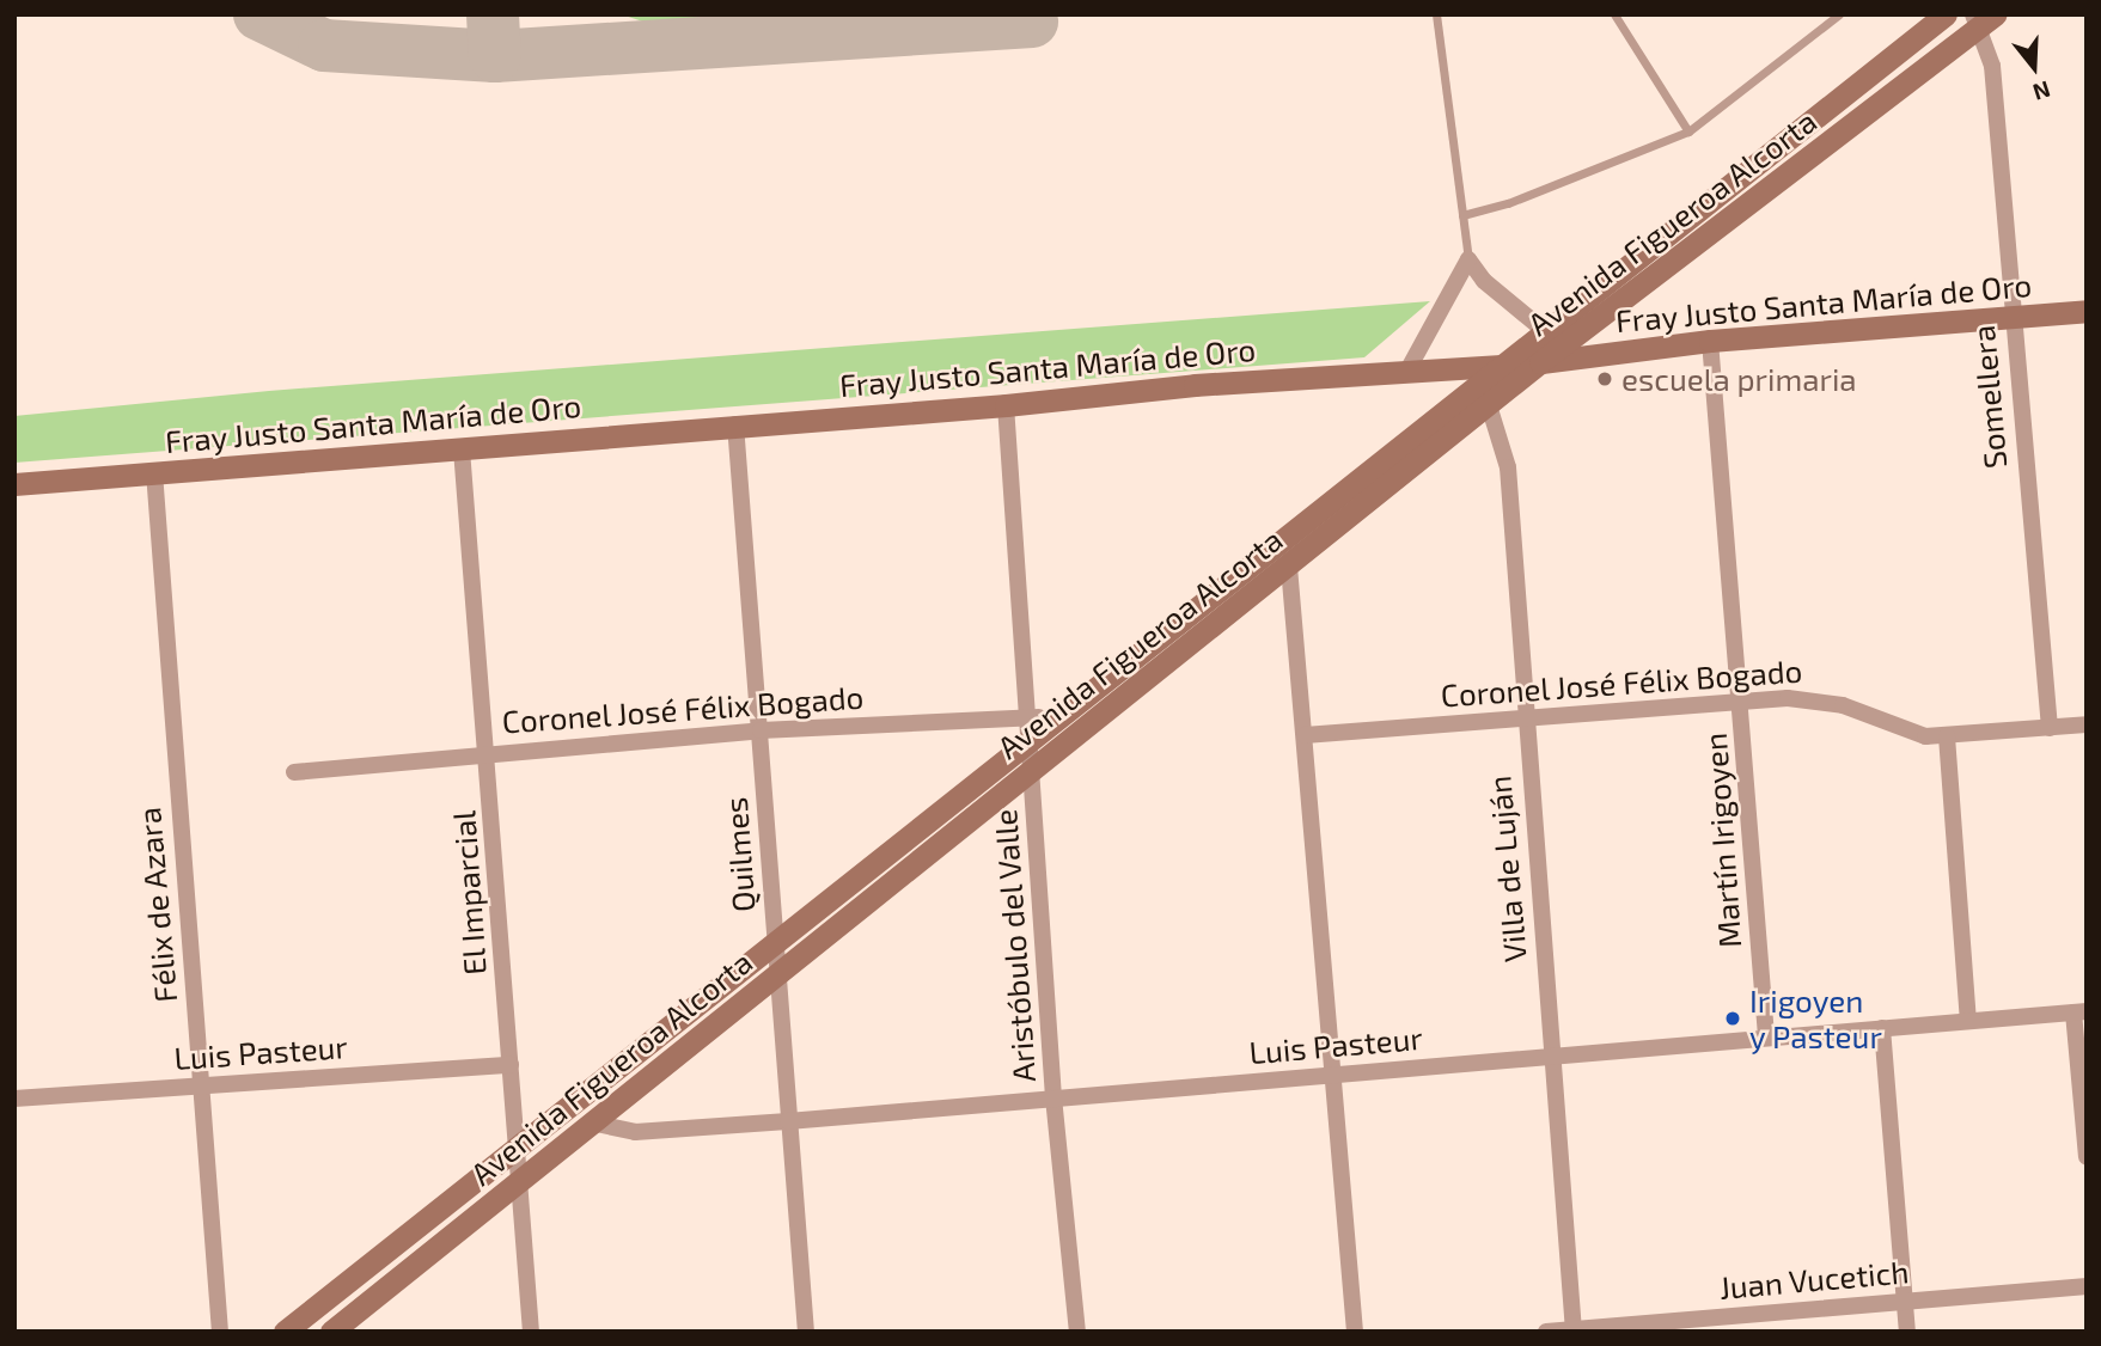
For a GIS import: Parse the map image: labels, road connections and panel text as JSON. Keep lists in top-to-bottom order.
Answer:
{
  "streets": {
    "main road": ["Avenida Figueroa Alcorta", "Fray Justo Santa María de Oro"],
    "street": [
      "Somellera",
      "Coronel José Félix Bogado",
      "Martín Irigoyen",
      "Quilmes",
      "Villa de Luján",
      "El Imparcial",
      "Félix de Azara",
      "Aristóbulo del Valle",
      "Luis Pasteur",
      "Juan Vucetich"
    ]
  },
  "crossings": [
    ["Avenida Figueroa Alcorta", "Fray Justo Santa María de Oro"],
    ["Avenida Figueroa Alcorta", "Somellera"],
    ["Avenida Figueroa Alcorta", "Coronel José Félix Bogado"],
    ["Avenida Figueroa Alcorta", "Quilmes"],
    ["Avenida Figueroa Alcorta", "Villa de Luján"],
    ["Avenida Figueroa Alcorta", "El Imparcial"],
    ["Avenida Figueroa Alcorta", "Aristóbulo del Valle"],
    ["Avenida Figueroa Alcorta", "Luis Pasteur"],
    ["Fray Justo Santa María de Oro", "Somellera"],
    ["Fray Justo Santa María de Oro", "Martín Irigoyen"],
    ["Fray Justo Santa María de Oro", "Quilmes"],
    ["Fray Justo Santa María de Oro", "El Imparcial"],
    ["Fray Justo Santa María de Oro", "Félix de Azara"],
    ["Fray Justo Santa María de Oro", "Aristóbulo del Valle"],
    ["Somellera", "Coronel José Félix Bogado"],
    ["Coronel José Félix Bogado", "Martín Irigoyen"],
    ["Coronel José Félix Bogado", "Quilmes"],
    ["Coronel José Félix Bogado", "Villa de Luján"],
    ["Coronel José Félix Bogado", "El Imparcial"],
    ["Coronel José Félix Bogado", "Aristóbulo del Valle"],
    ["Martín Irigoyen", "Luis Pasteur"],
    ["Quilmes", "Luis Pasteur"],
    ["Villa de Luján", "Luis Pasteur"],
    ["Villa de Luján", "Juan Vucetich"],
    ["El Imparcial", "Luis Pasteur"],
    ["Félix de Azara", "Luis Pasteur"],
    ["Aristóbulo del Valle", "Luis Pasteur"]
  ],
  "places": ["escuela primaria", "Irigoyen y Pasteur"],
  "north": "bottom"
}
